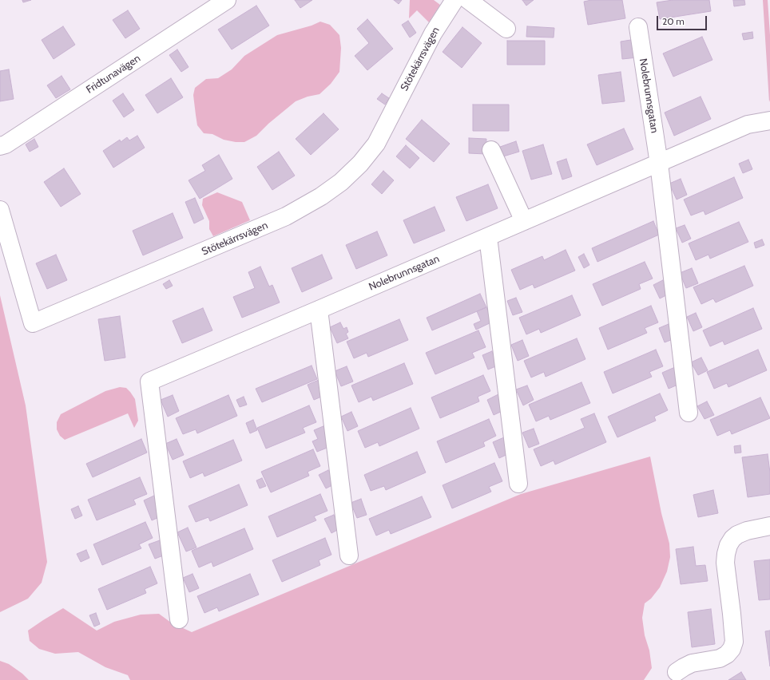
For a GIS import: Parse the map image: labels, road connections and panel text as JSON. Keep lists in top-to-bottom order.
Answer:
{
  "streets": {
    "street": ["Stötekärrsvägen", "Fridtunavägen", "Nolebrunnsgatan"]
  },
  "scale_bar": "20 m"
}
